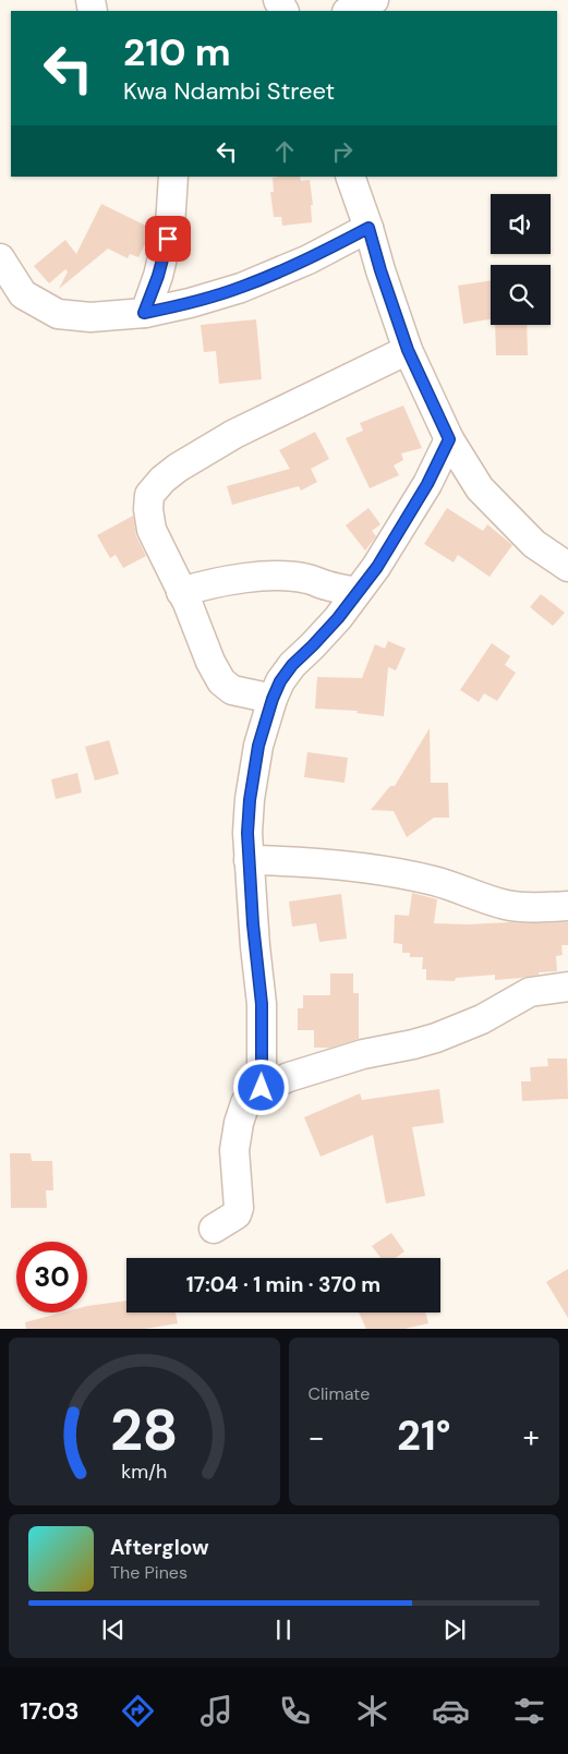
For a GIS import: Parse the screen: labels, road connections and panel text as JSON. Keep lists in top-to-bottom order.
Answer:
{
  "page": {
    "turn": ["210 m", "Kwa Ndambi Street"],
    "limit": "30",
    "trip": "17:04 · 1 min · 370 m",
    "tile": "Climate",
    "heat": ["−", "21°", "+"],
    "song": ["Afterglow", "The Pines"],
    "tabs": "17:03",
    "gauge": ["28", "km/h"]
  }
}
